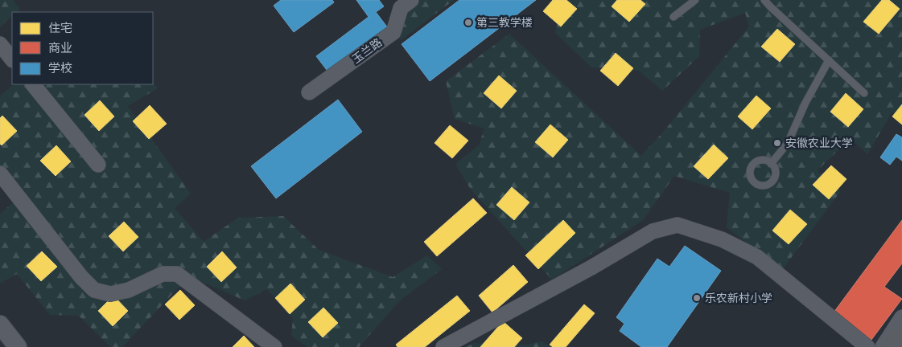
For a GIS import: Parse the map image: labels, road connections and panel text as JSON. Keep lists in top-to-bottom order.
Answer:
{
  "streets": {
    "street": ["玉兰路"]
  },
  "places": ["第三教学楼", "安徽农业大学", "乐农新村小学"],
  "legend": ["住宅", "商业", "学校"]
}
